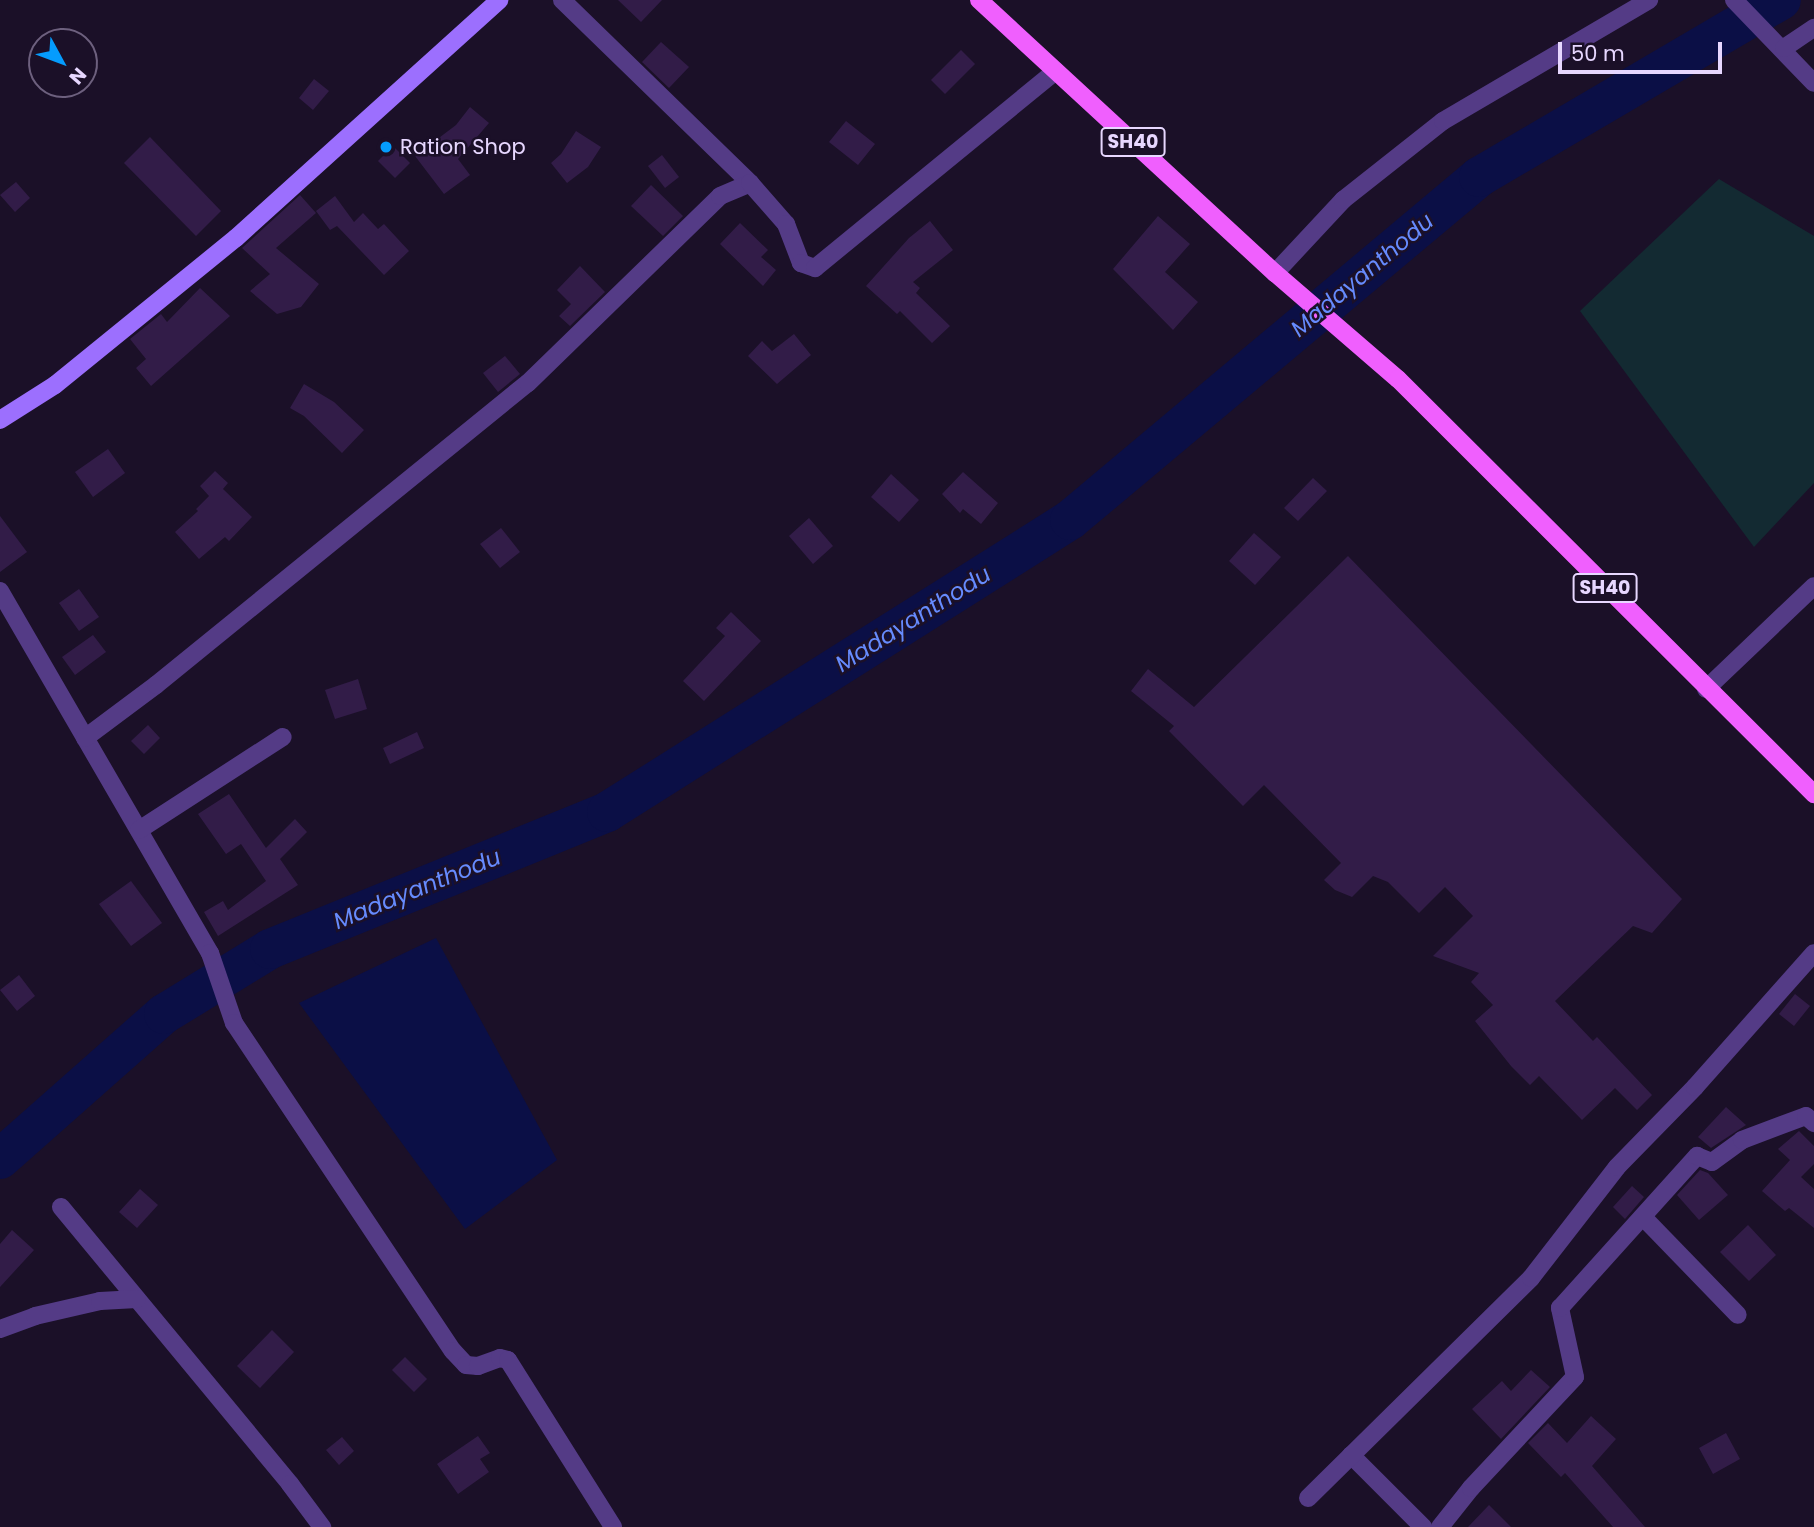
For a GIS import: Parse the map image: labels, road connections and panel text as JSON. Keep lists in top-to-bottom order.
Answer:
{
  "streets": {
    "main road": ["SH40"]
  },
  "water": ["Madayanthodu"],
  "places": ["Ration Shop"],
  "scale_bar": "50 m",
  "north": "bottom right"
}
